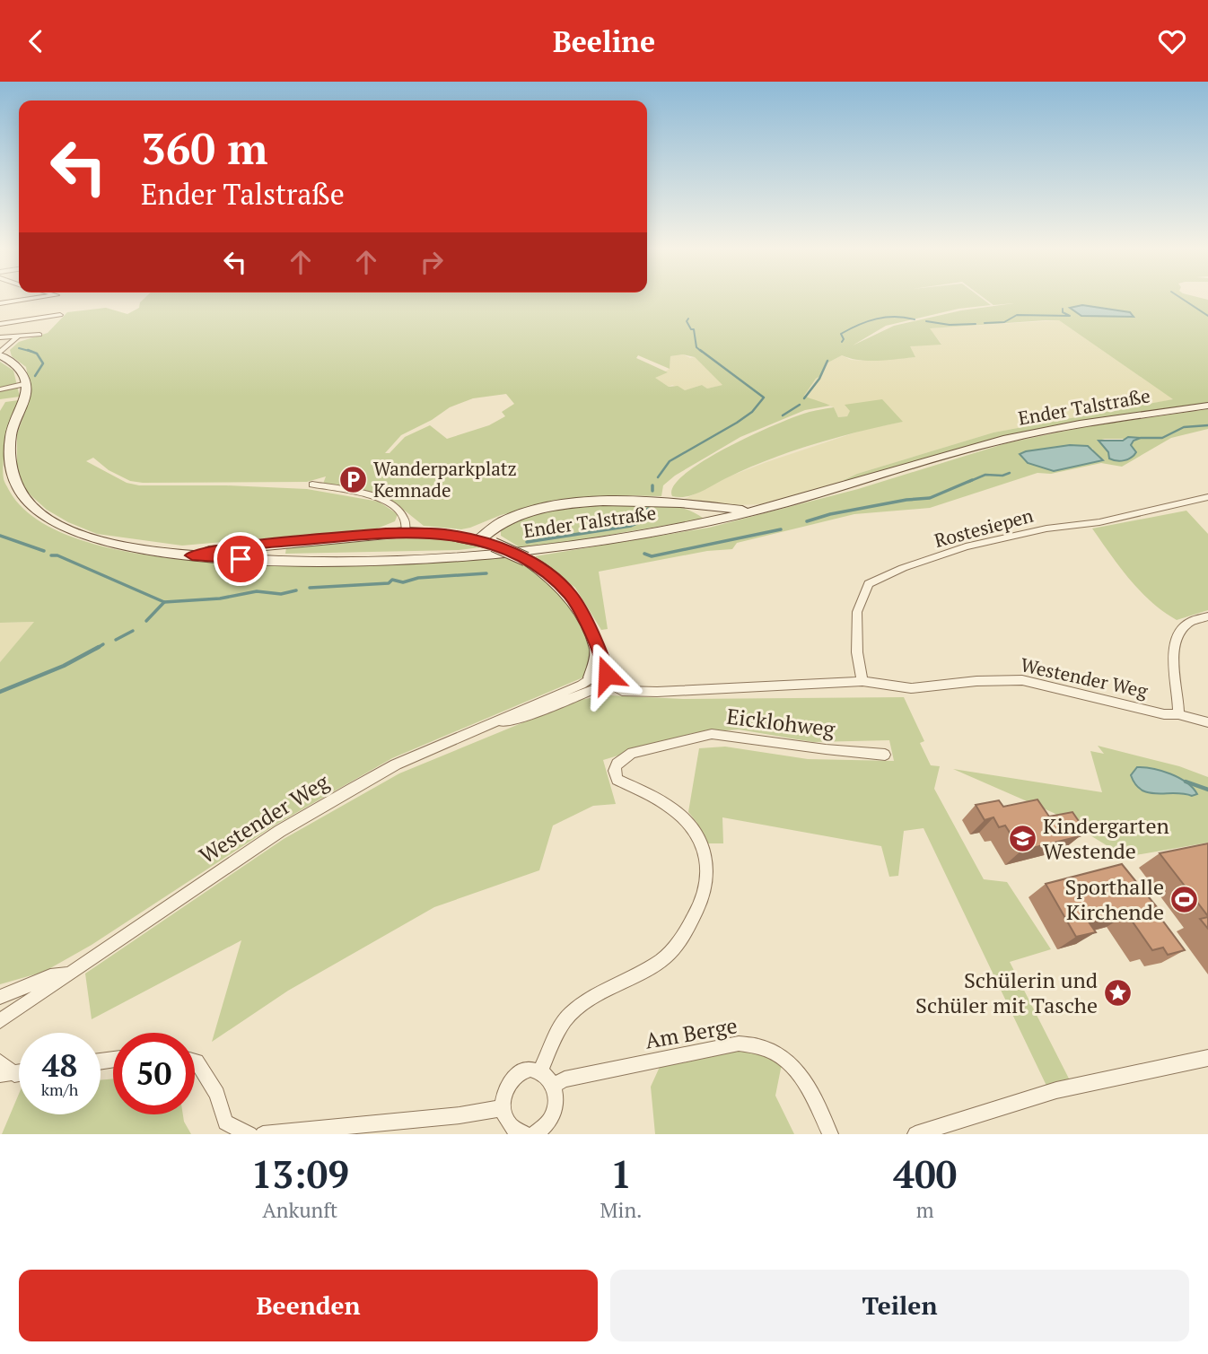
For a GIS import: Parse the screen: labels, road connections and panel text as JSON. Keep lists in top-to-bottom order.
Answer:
{
  "streets": {
    "main road": ["Ender Talstraße"],
    "street": [
      "Rostesiepen",
      "Westender Weg",
      "Eicklohweg",
      "Am Berge"
    ]
  },
  "crossings": [
    ["Rostesiepen", "Westender Weg"]
  ],
  "places": {
    "parking": ["Wanderparkplatz Kemnade"],
    "school or university": ["Kindergarten Westende"],
    "sports": ["Sporthalle Kirchende"],
    "place": ["Schülerin und Schüler mit Tasche"]
  },
  "page": {
    "header": "Beeline",
    "turn": ["360 m", "Ender Talstraße"],
    "speed": "48 km/h",
    "limit": "50",
    "eta": [
      "13:09",
      "Ankunft",
      "1",
      "Min.",
      "400",
      "m"
    ],
    "buttons": ["Beenden", "Teilen"]
  }
}
